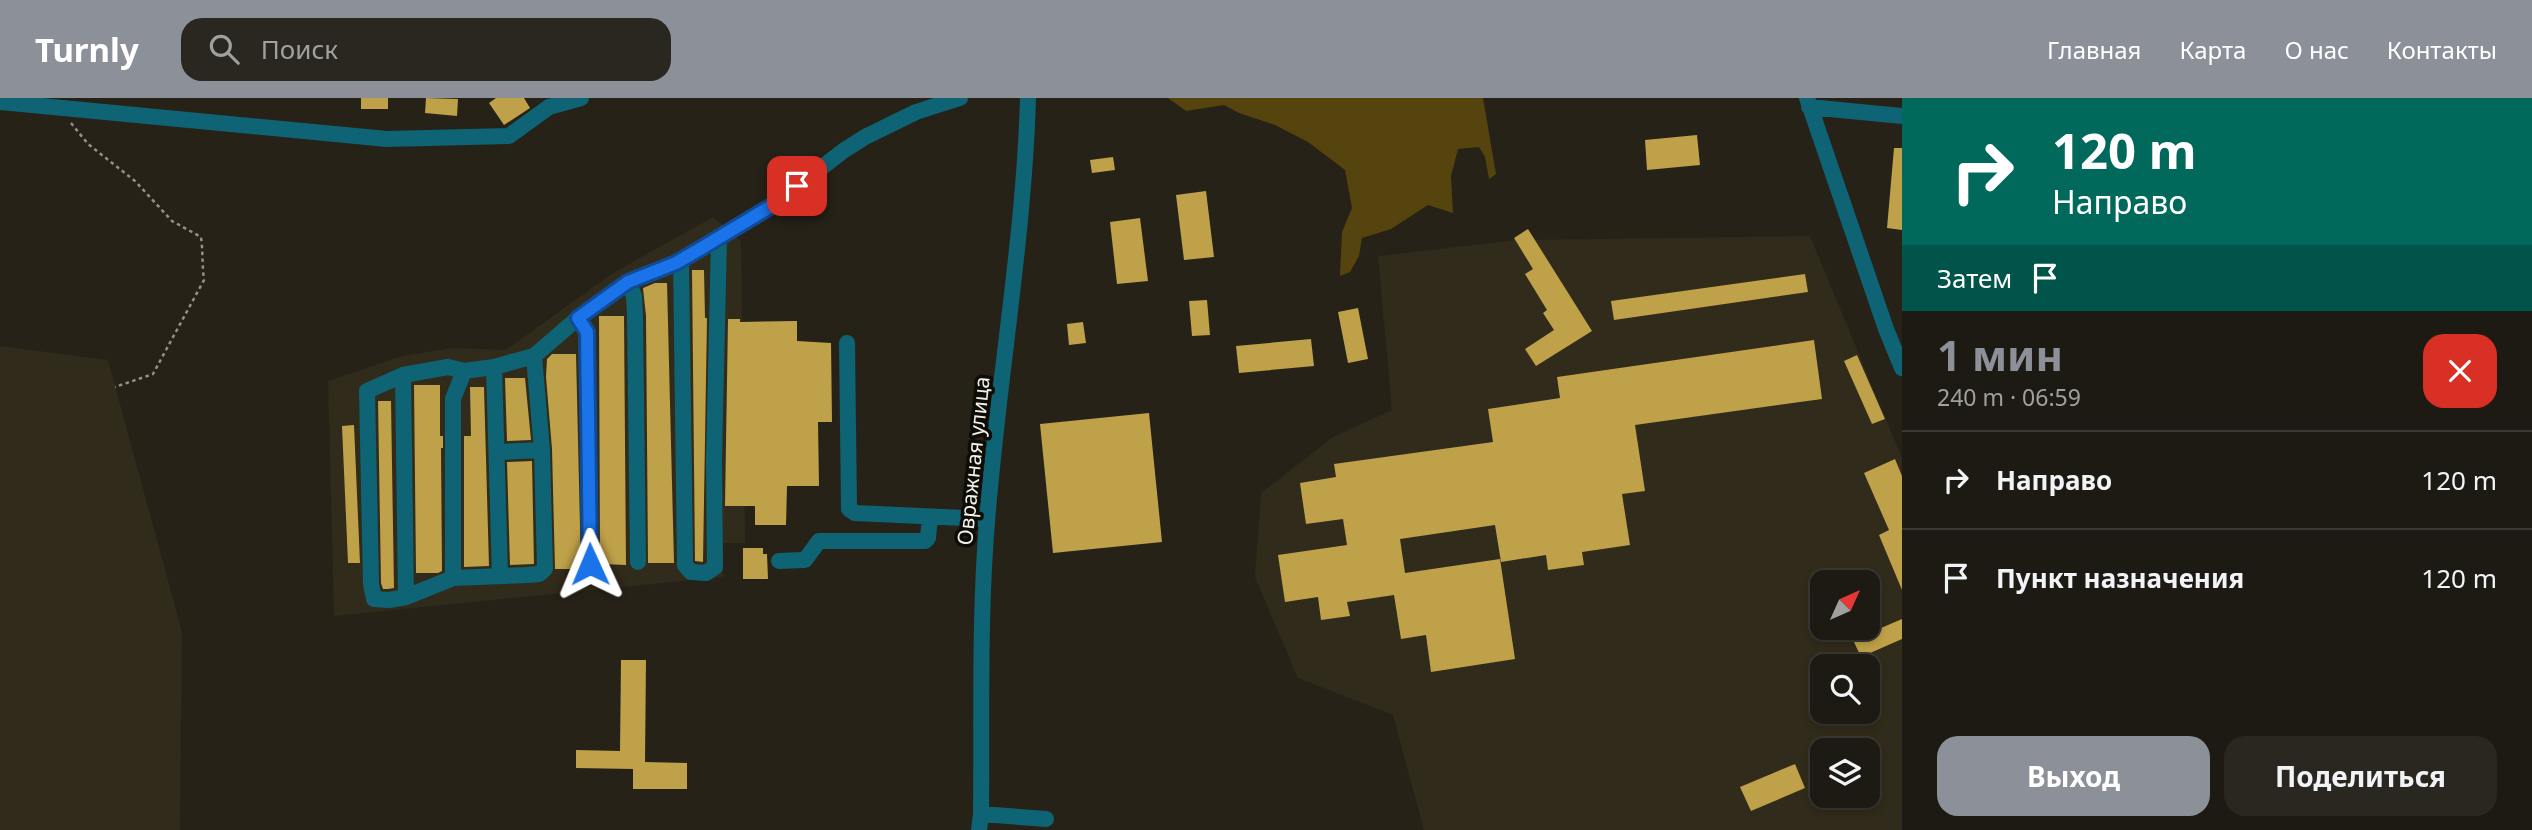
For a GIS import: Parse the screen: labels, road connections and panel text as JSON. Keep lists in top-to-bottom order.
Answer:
{
  "streets": {
    "street": ["Овражная улица"]
  },
  "north": "top right",
  "page": {
    "header": "Turnly",
    "search": "Поиск",
    "nav": [
      "Главная",
      "Карта",
      "О нас",
      "Контакты"
    ],
    "turn": ["120 m", "Направо"],
    "then": "Затем",
    "heading": ["1 мин", "240 m · 06:59"],
    "list": [
      {
        "name": "Направо",
        "value": "120 m"
      },
      {
        "name": "Пункт назначения",
        "value": "120 m"
      }
    ],
    "buttons": ["Выход", "Поделиться"]
  }
}
